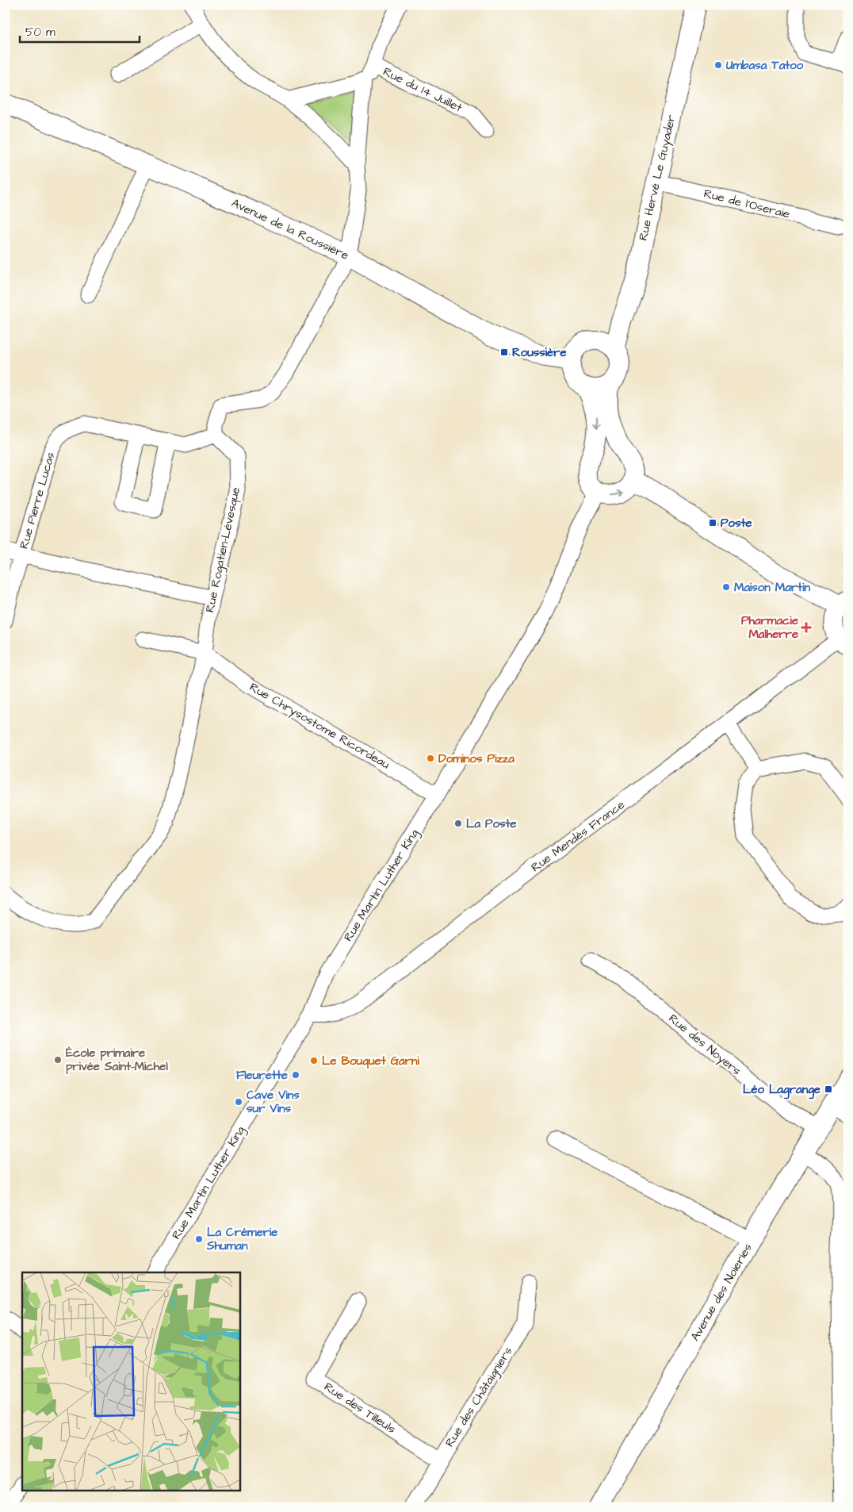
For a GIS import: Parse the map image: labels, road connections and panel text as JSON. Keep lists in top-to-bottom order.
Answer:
{
  "streets": {
    "street": [
      "Rue du 14 Juillet",
      "Rue Hervé Le Guyader",
      "Rue de l'Oseraie",
      "Avenue de la Roussière",
      "Rue Pierre Lucas",
      "Rue Rogatien-Lévesque",
      "Rue Chrysostome Ricordeau",
      "Rue Mendès France",
      "Rue Martin Luther King",
      "Rue des Noyers",
      "Avenue des Noieries",
      "Rue des Châtaigniers",
      "Rue des Tilleuls"
    ]
  },
  "crossings": [
    ["Rue Hervé Le Guyader", "Rue de l'Oseraie"],
    ["Rue Hervé Le Guyader", "Avenue de la Roussière"],
    ["Rue Pierre Lucas", "Rue Rogatien-Lévesque"],
    ["Rue Rogatien-Lévesque", "Rue Chrysostome Ricordeau"],
    ["Rue Chrysostome Ricordeau", "Rue Martin Luther King"],
    ["Rue Mendès France", "Rue Martin Luther King"],
    ["Rue des Noyers", "Avenue des Noieries"],
    ["Rue des Châtaigniers", "Rue des Tilleuls"]
  ],
  "places": {
    "other": [
      "Umbasa Tatoo",
      "Maison Martin",
      "Dominos Pizza",
      "La Poste",
      "École primaire privée Saint-Michel",
      "Le Bouquet Garni",
      "Fleurette",
      "Cave Vins sur Vins",
      "La Crémerie Shuman"
    ],
    "transit": ["Roussière", "Poste", "Léo Lagrange"],
    "health": ["Pharmacie Malherre"]
  },
  "scale_bar": "50 m"
}
